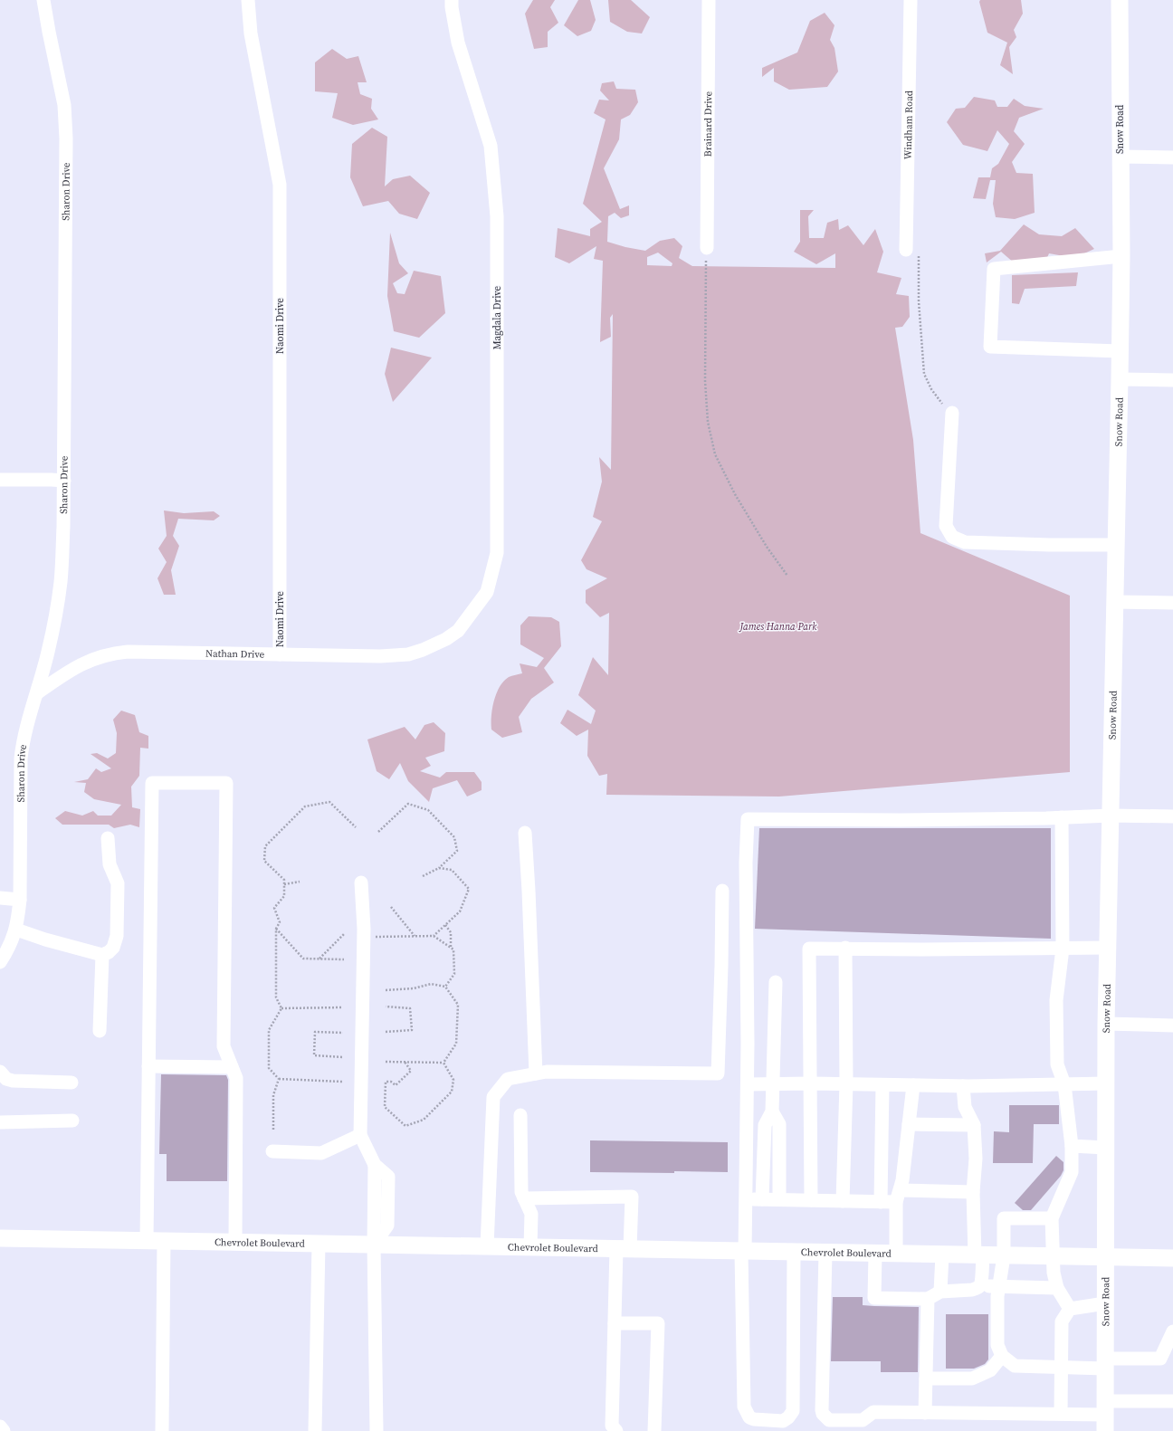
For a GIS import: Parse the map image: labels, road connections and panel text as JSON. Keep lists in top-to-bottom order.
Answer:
{
  "streets": {
    "main road": ["Snow Road", "Chevrolet Boulevard"],
    "street": [
      "Brainard Drive",
      "Windham Road",
      "Sharon Drive",
      "Magdala Drive",
      "Naomi Drive",
      "Nathan Drive"
    ]
  },
  "crossings": [
    ["Snow Road", "Chevrolet Boulevard"],
    ["Sharon Drive", "Nathan Drive"],
    ["Magdala Drive", "Nathan Drive"],
    ["Naomi Drive", "Nathan Drive"]
  ],
  "parks": ["James Hanna Park"]
}
